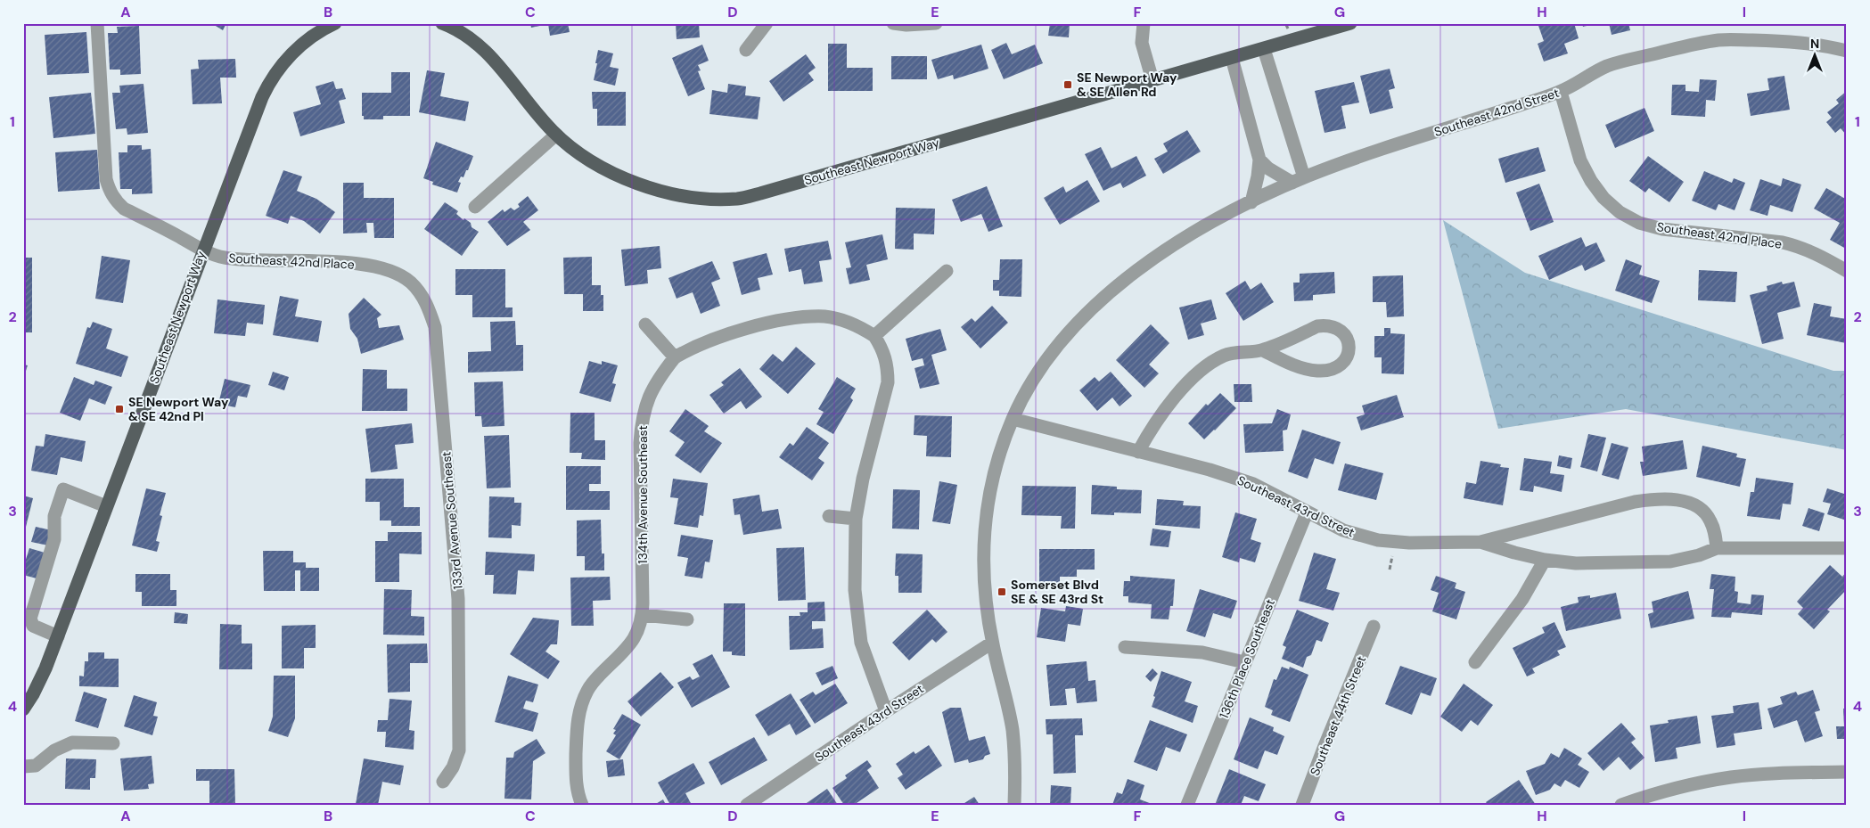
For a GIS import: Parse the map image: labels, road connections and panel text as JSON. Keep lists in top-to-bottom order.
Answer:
{
  "streets": {
    "main road": ["Southeast Newport Way"],
    "street": [
      "Southeast 42nd Street",
      "Southeast 42nd Place",
      "134th Avenue Southeast",
      "Southeast 43rd Street",
      "133rd Avenue Southeast",
      "136th Place Southeast",
      "Southeast 44th Street"
    ]
  },
  "crossings": [
    ["Southeast 42nd Street", "Southeast 42nd Place"],
    ["Southeast 42nd Street", "Southeast 43rd Street"],
    ["Southeast Newport Way", "Southeast 42nd Place"],
    ["Southeast 42nd Place", "133rd Avenue Southeast"],
    ["Southeast 43rd Street", "136th Place Southeast"]
  ],
  "places": {
    "transit": ["SE Newport Way & SE Allen Rd", "SE Newport Way & SE 42nd Pl", "Somerset Blvd SE & SE 43rd St"]
  },
  "north": "top",
  "grid": {
    "columns": [
      "A",
      "B",
      "C",
      "D",
      "E",
      "F",
      "G",
      "H",
      "I"
    ],
    "rows": [
      "1",
      "2",
      "3",
      "4"
    ]
  }
}
